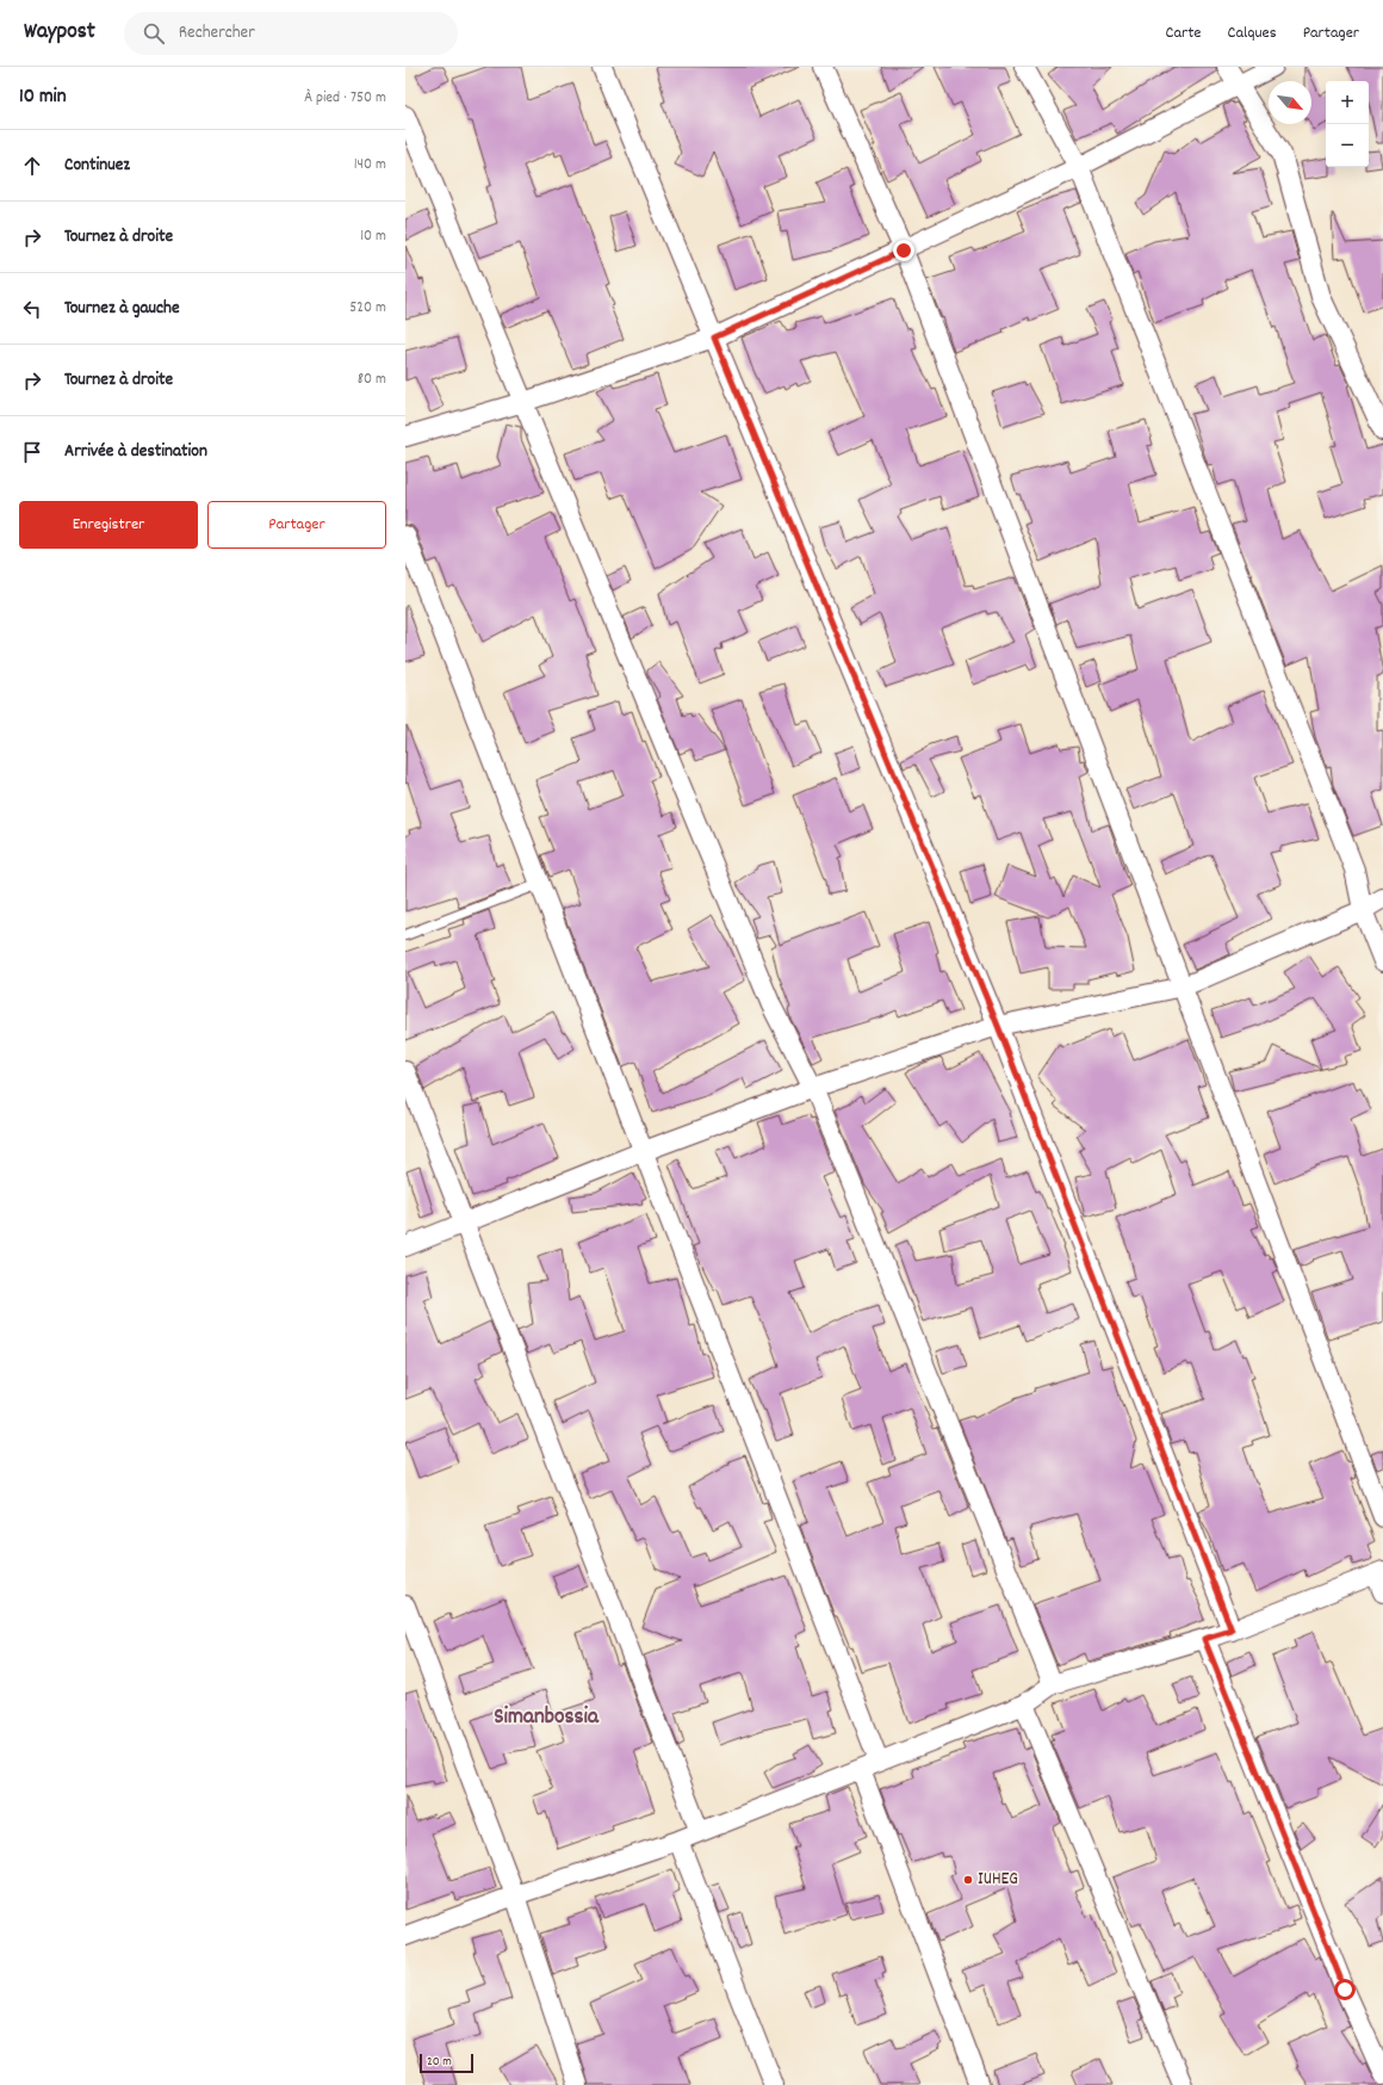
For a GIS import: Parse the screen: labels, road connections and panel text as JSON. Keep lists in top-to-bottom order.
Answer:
{
  "districts": ["Simanbossia"],
  "places": ["IUHEG"],
  "scale_bar": "20 m",
  "north": "bottom right",
  "page": {
    "header": "Waypost",
    "search": "Rechercher",
    "nav": ["Carte", "Calques", "Partager"],
    "heading": ["10 min", "À pied · 750 m"],
    "map_buttons": ["+", "−"],
    "list": [
      ["Continuez", "140 m"],
      ["Tournez à droite", "10 m"],
      ["Tournez à gauche", "520 m"],
      ["Tournez à droite", "80 m"],
      "Arrivée à destination"
    ],
    "buttons": ["Enregistrer", "Partager"],
    "scale": "20 m"
  }
}
